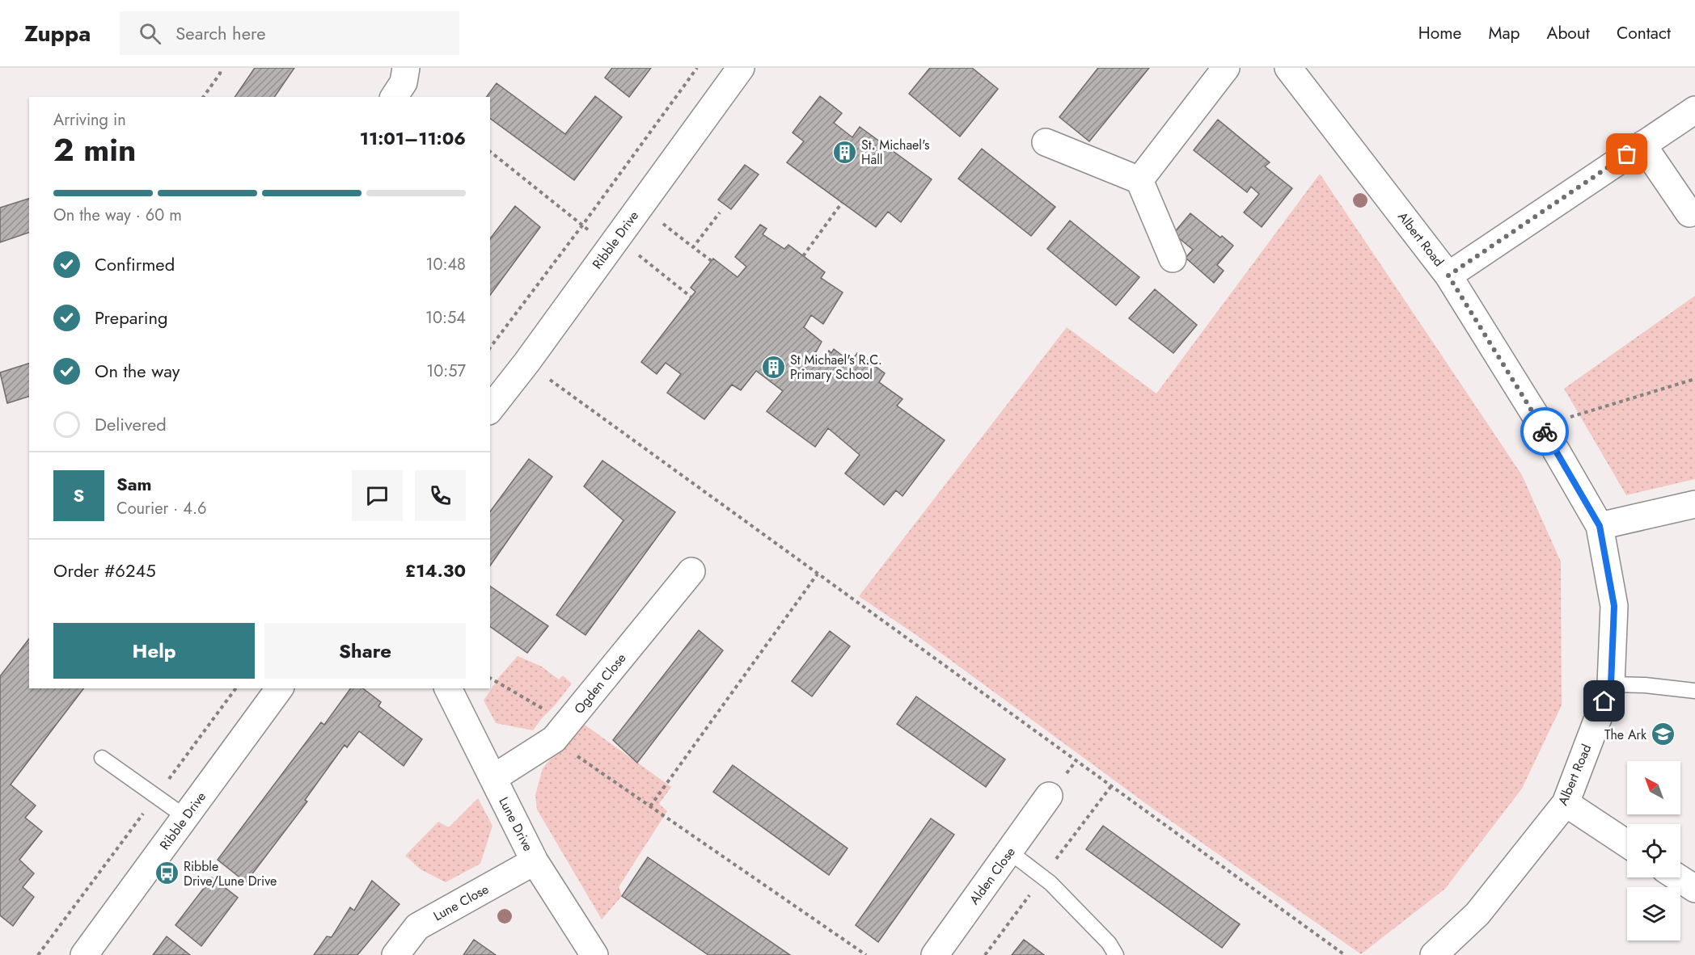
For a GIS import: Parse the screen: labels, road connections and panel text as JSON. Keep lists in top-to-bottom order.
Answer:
{
  "streets": {
    "street": [
      "Albert Road",
      "Ribble Drive",
      "Ogden Close",
      "Lune Drive",
      "Alden Close",
      "Lune Close"
    ]
  },
  "crossings": [
    ["Ogden Close", "Lune Drive"],
    ["Lune Drive", "Lune Close"]
  ],
  "places": {
    "building": ["St. Michael's Hall", "St Michael's R.C. Primary School"],
    "school or university": ["The Ark"],
    "bus stop": ["Ribble Drive/Lune Drive"]
  },
  "north": "top left",
  "page": {
    "header": "Zuppa",
    "search": "Search here",
    "nav": [
      "Home",
      "Map",
      "About",
      "Contact"
    ],
    "heading": ["2 min", "Arriving in", "11:01–11:06"],
    "panel": [
      "Sam",
      "Courier · 4.6",
      "Order #6245",
      "£14.30"
    ],
    "bar": "On the way · 60 m",
    "list": [
      ["Confirmed", "10:48"],
      ["Preparing", "10:54"],
      ["On the way", "10:57"],
      "Delivered"
    ],
    "round": "S",
    "buttons": ["Help", "Share"]
  }
}
